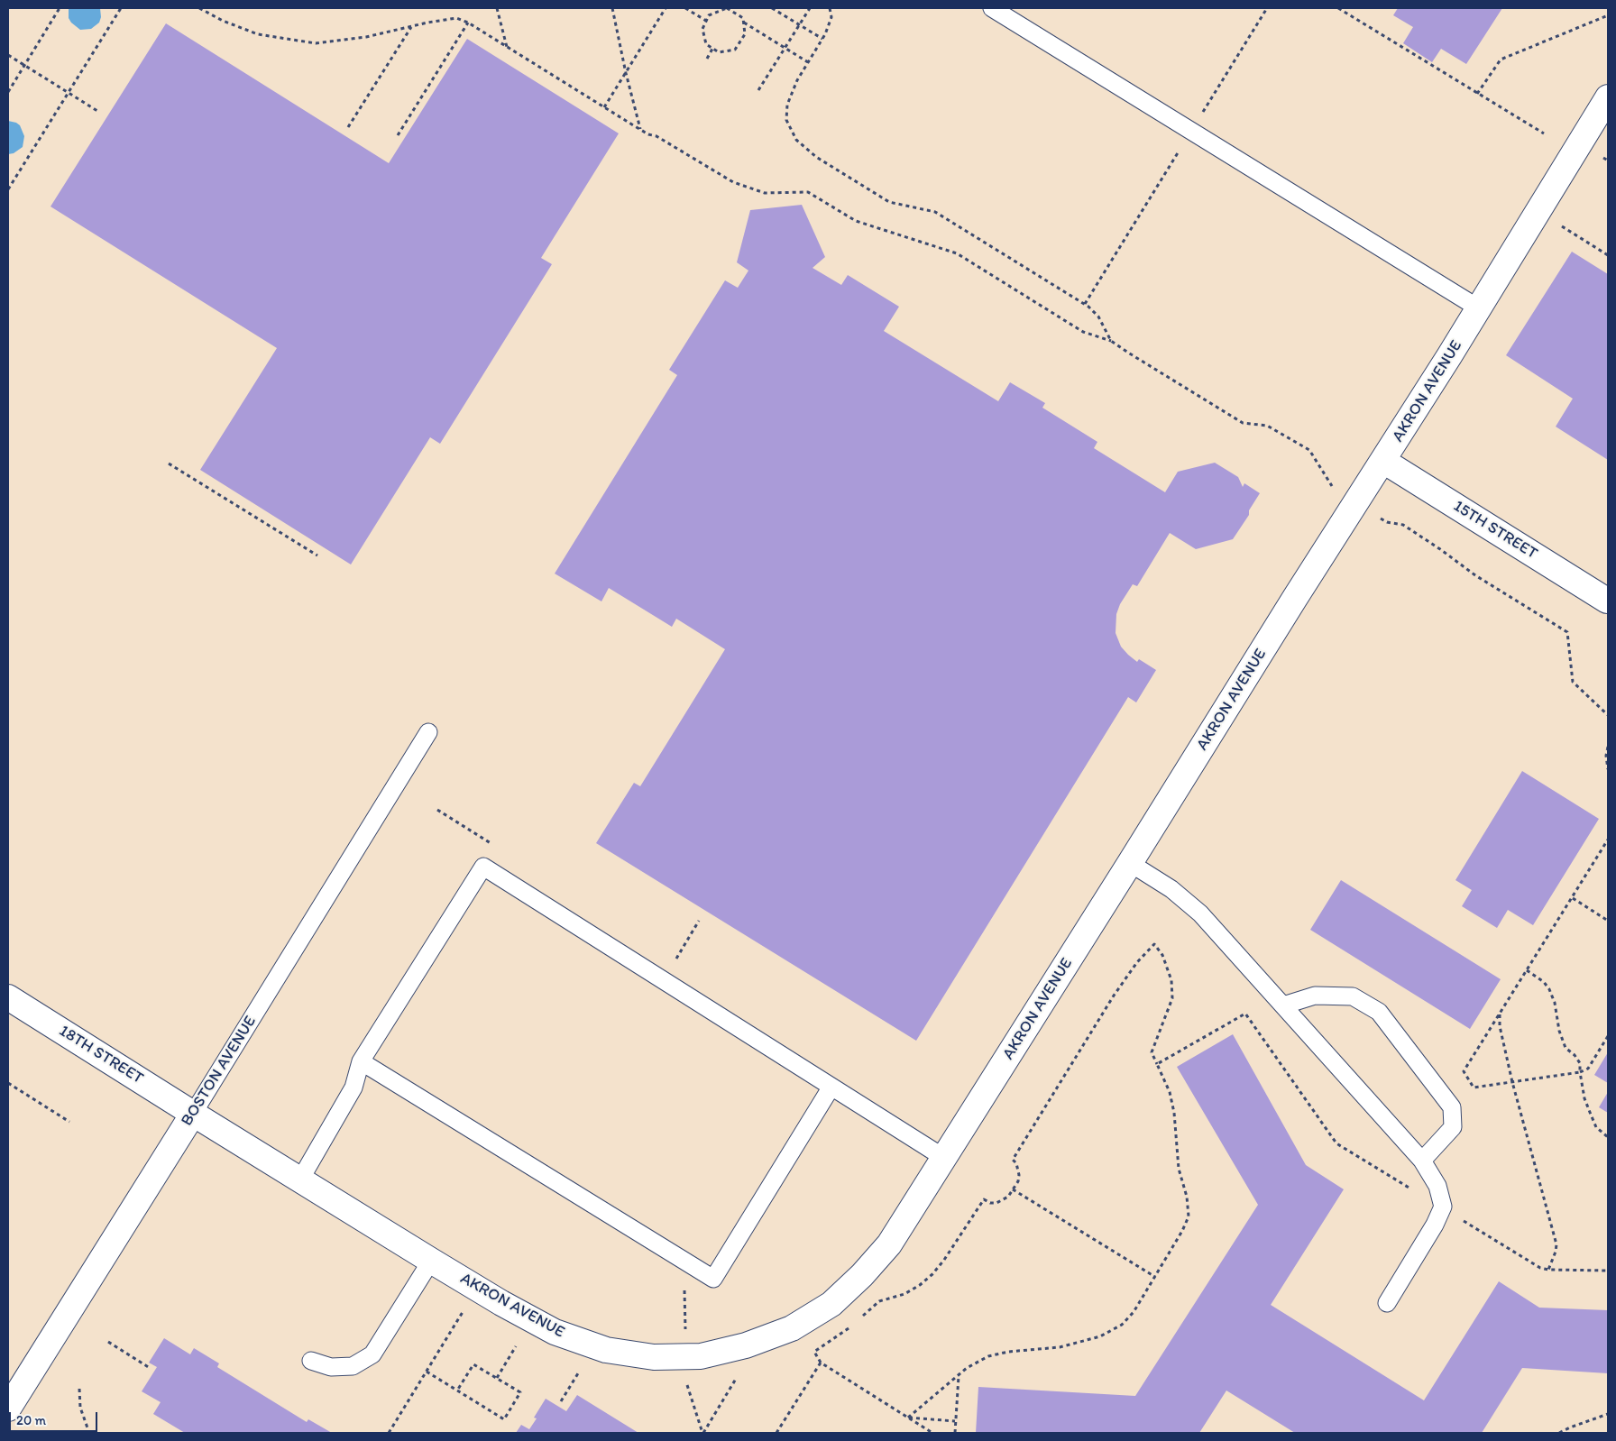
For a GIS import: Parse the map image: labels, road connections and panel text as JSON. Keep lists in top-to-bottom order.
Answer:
{
  "streets": {
    "street": [
      "AKRON AVENUE",
      "15TH STREET",
      "18TH STREET",
      "BOSTON AVENUE"
    ]
  },
  "crossings": [
    ["AKRON AVENUE", "15TH STREET"],
    ["AKRON AVENUE", "18TH STREET"],
    ["AKRON AVENUE", "BOSTON AVENUE"],
    ["18TH STREET", "BOSTON AVENUE"]
  ],
  "scale_bar": "20 m"
}
